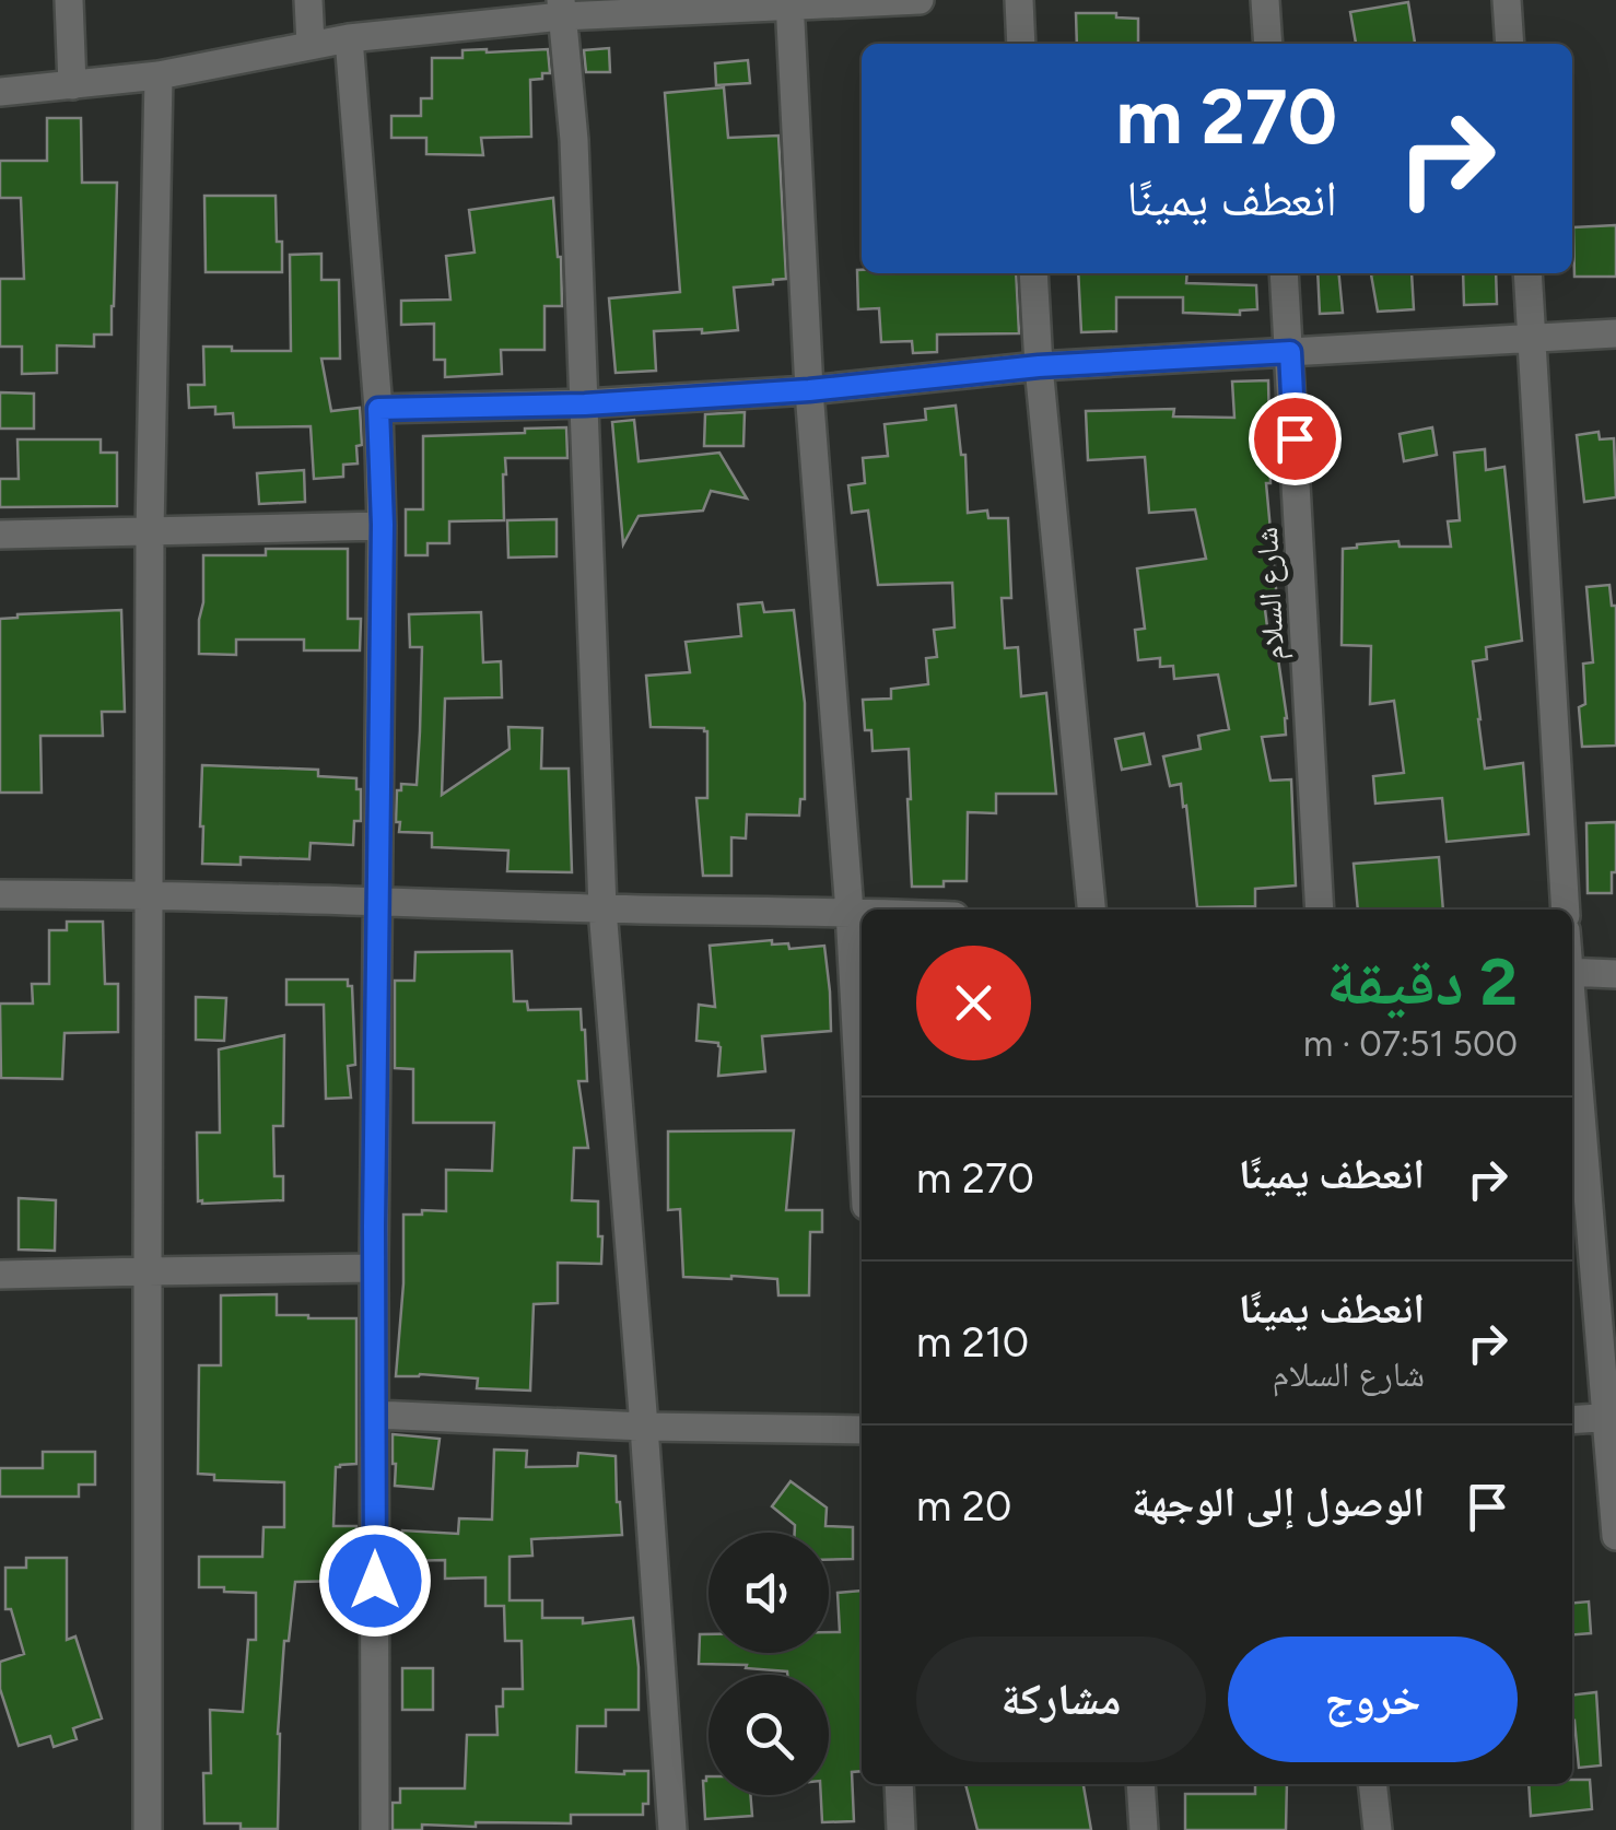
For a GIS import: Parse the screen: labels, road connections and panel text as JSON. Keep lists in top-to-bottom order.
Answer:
{
  "streets": {
    "street": ["شارع السلام"]
  },
  "page": {
    "turn": ["270 m", "انعطف يمينًا"],
    "heading": ["2 دقيقة", "500 m · 07:51"],
    "list": [
      {
        "name": "انعطف يمينًا",
        "value": "270 m"
      },
      {
        "name": "انعطف يمينًا",
        "note": "شارع السلام",
        "value": "210 m"
      },
      {
        "name": "الوصول إلى الوجهة",
        "value": "20 m"
      }
    ],
    "buttons": ["خروج", "مشاركة"]
  }
}
